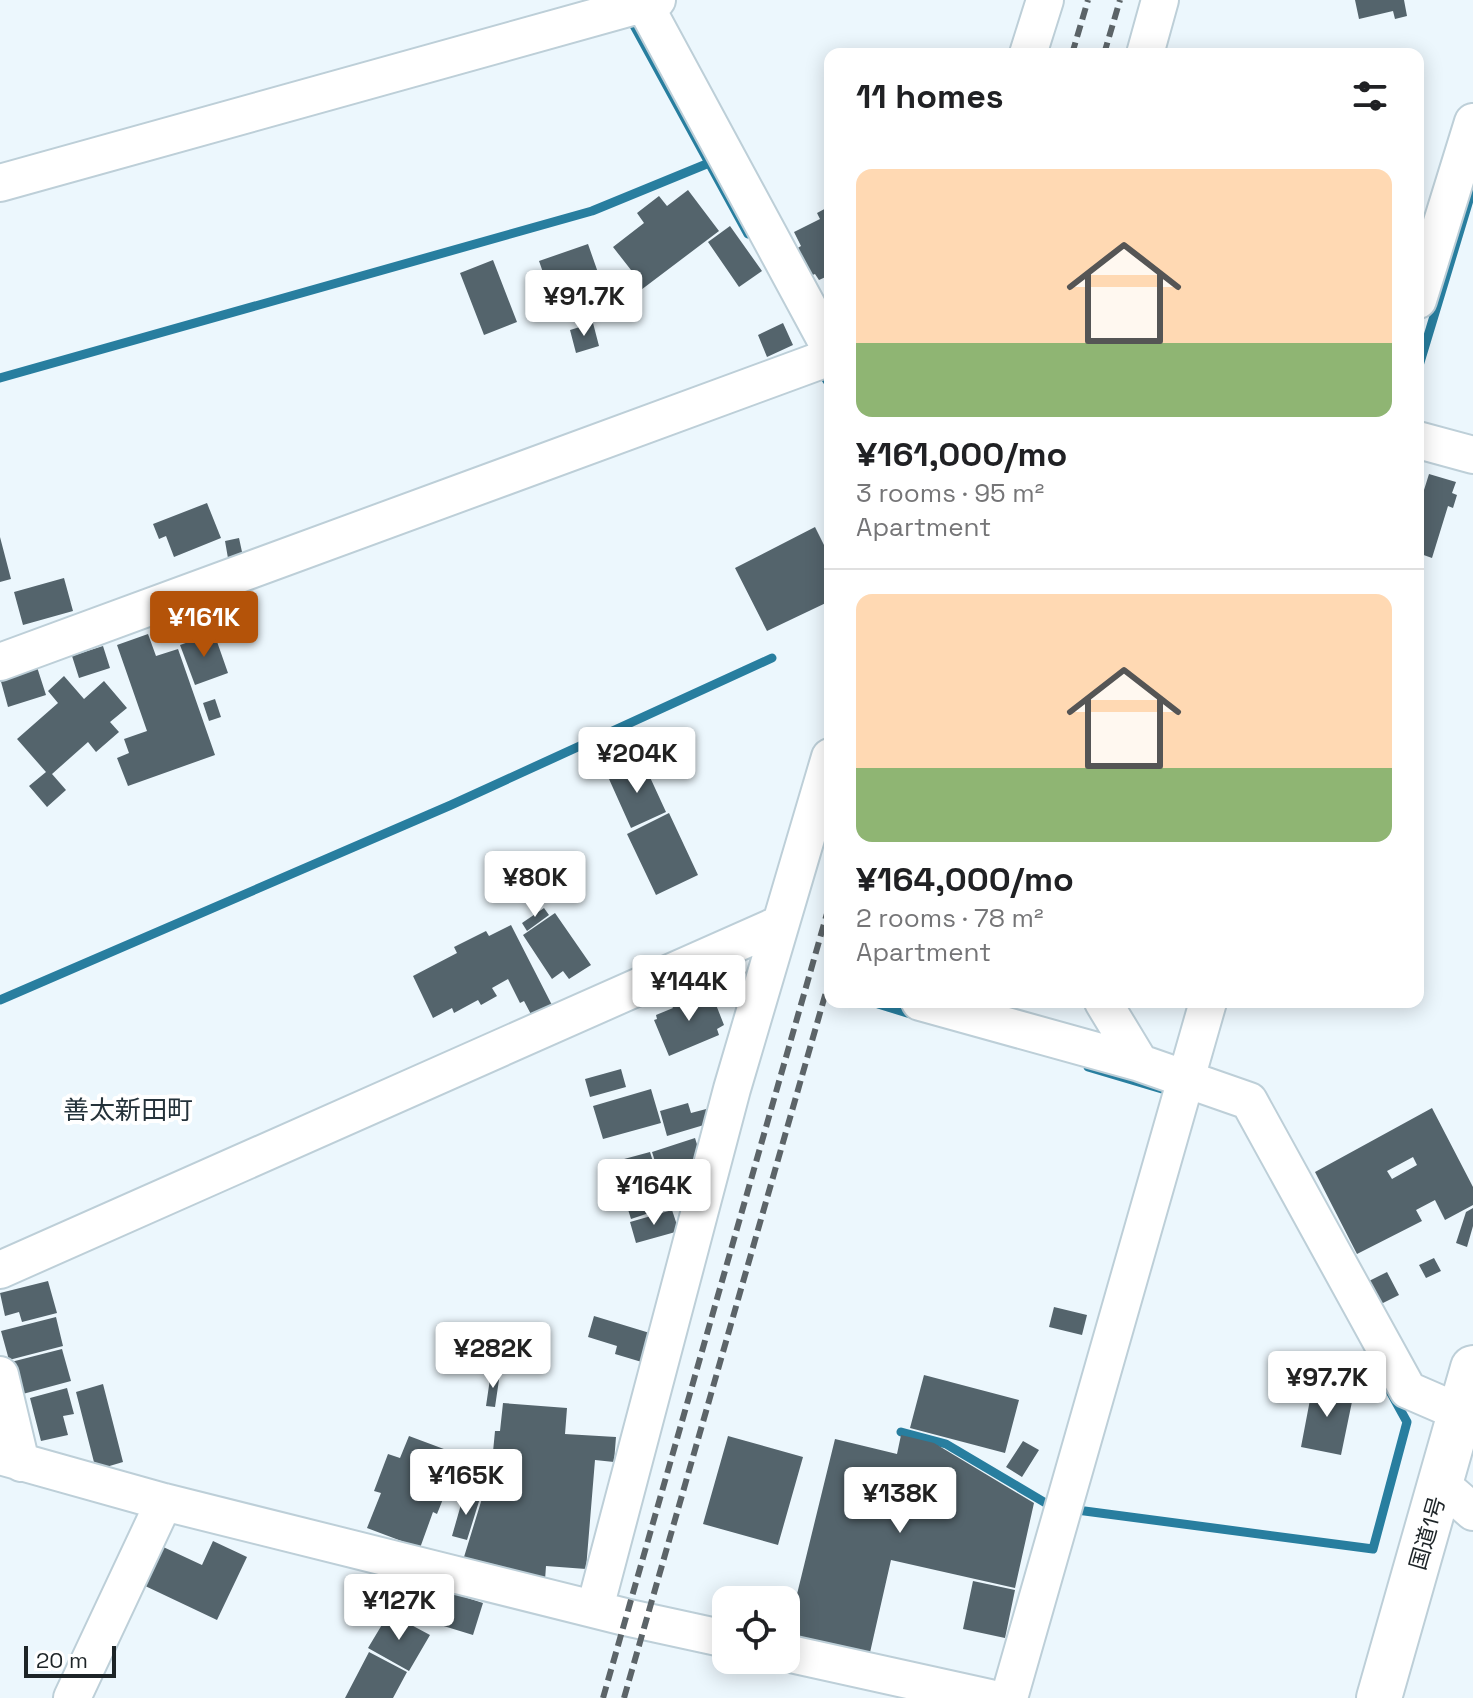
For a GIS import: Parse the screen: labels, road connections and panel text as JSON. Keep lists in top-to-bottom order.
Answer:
{
  "streets": {
    "highway": ["国道1号"]
  },
  "districts": ["善太新田町"],
  "scale_bar": "20 m",
  "page": {
    "heading": "11 homes",
    "list": [
      {
        "name": "¥161,000/mo",
        "note": "3 rooms · 95 m² · Apartment"
      },
      {
        "name": "¥164,000/mo",
        "note": "2 rooms · 78 m² · Apartment"
      }
    ],
    "price": [
      "¥91.7K",
      "¥161K",
      "¥204K",
      "¥80K",
      "¥144K",
      "¥164K",
      "¥282K",
      "¥97.7K",
      "¥165K",
      "¥138K",
      "¥127K"
    ],
    "scale": "20 m"
  }
}
